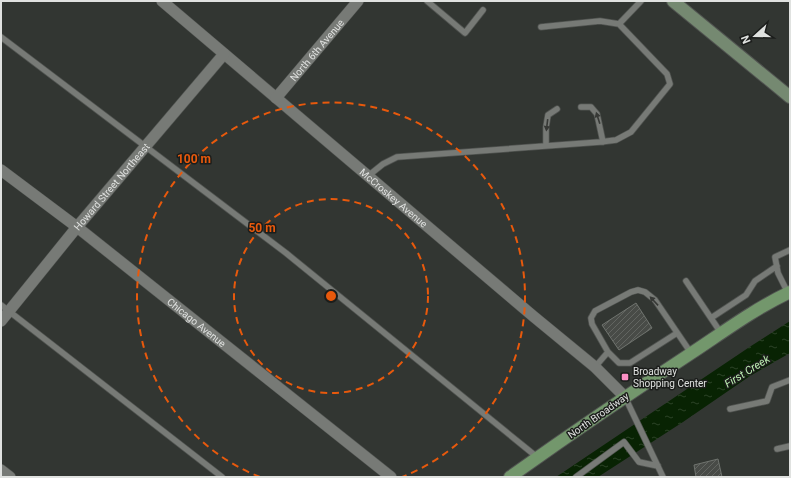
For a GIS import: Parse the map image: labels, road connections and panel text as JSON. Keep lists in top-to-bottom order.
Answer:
{
  "streets": {
    "main road": ["North Broadway"],
    "street": [
      "North 6th Avenue",
      "Howard Street Northeast",
      "McCroskey Avenue",
      "Chicago Avenue"
    ]
  },
  "crossings": [
    ["North 6th Avenue", "McCroskey Avenue"],
    ["Howard Street Northeast", "McCroskey Avenue"],
    ["Howard Street Northeast", "Chicago Avenue"],
    ["McCroskey Avenue", "North Broadway"]
  ],
  "water": ["First Creek"],
  "places": {
    "transit": ["Broadway Shopping Center"]
  },
  "north": "left",
  "rings": ["100 m", "50 m"]
}
